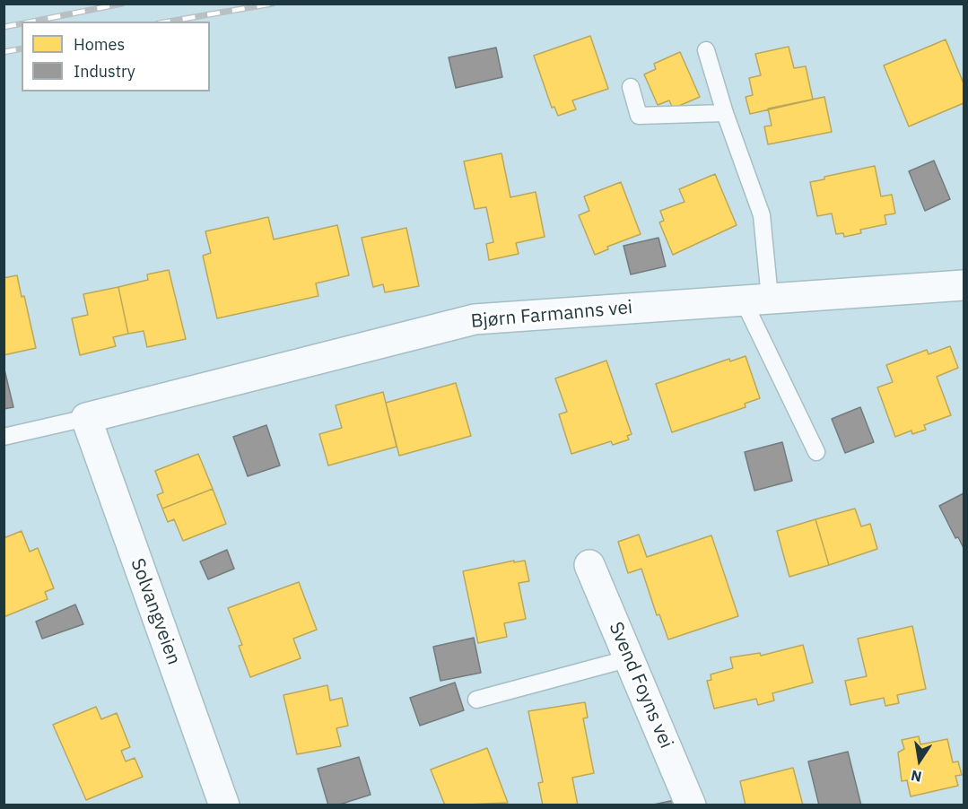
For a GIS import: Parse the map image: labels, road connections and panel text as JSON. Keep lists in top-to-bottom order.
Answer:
{
  "streets": {
    "street": ["Bjørn Farmanns vei", "Solvangveien", "Svend Foyns vei"]
  },
  "crossings": [
    ["Bjørn Farmanns vei", "Solvangveien"]
  ],
  "legend": ["Homes", "Industry"],
  "north": "bottom"
}
